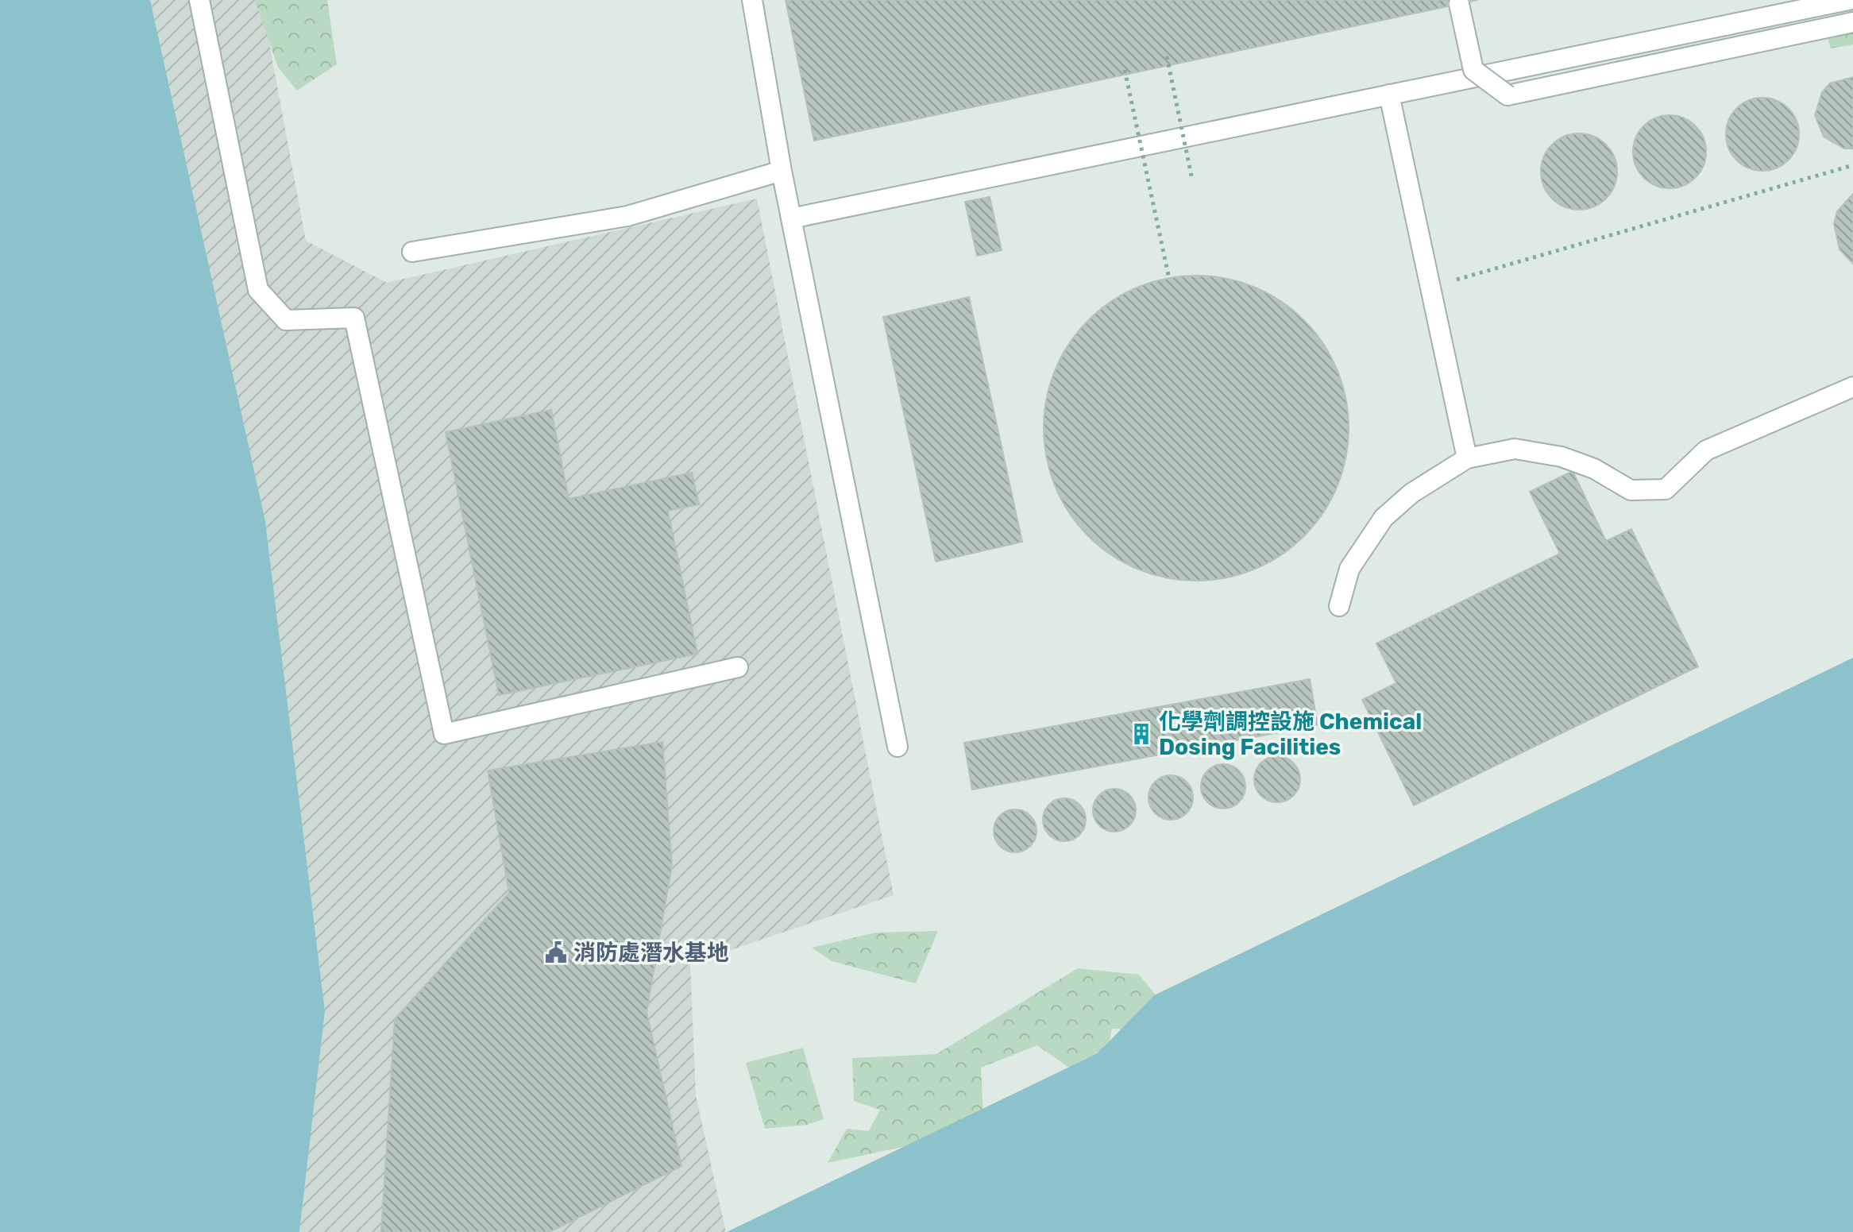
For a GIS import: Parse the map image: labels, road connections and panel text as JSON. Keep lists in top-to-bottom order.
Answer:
{
  "places": {
    "building": ["化學劑調控設施 Chemical Dosing Facilities"],
    "public building": ["消防處潛水基地"]
  }
}
